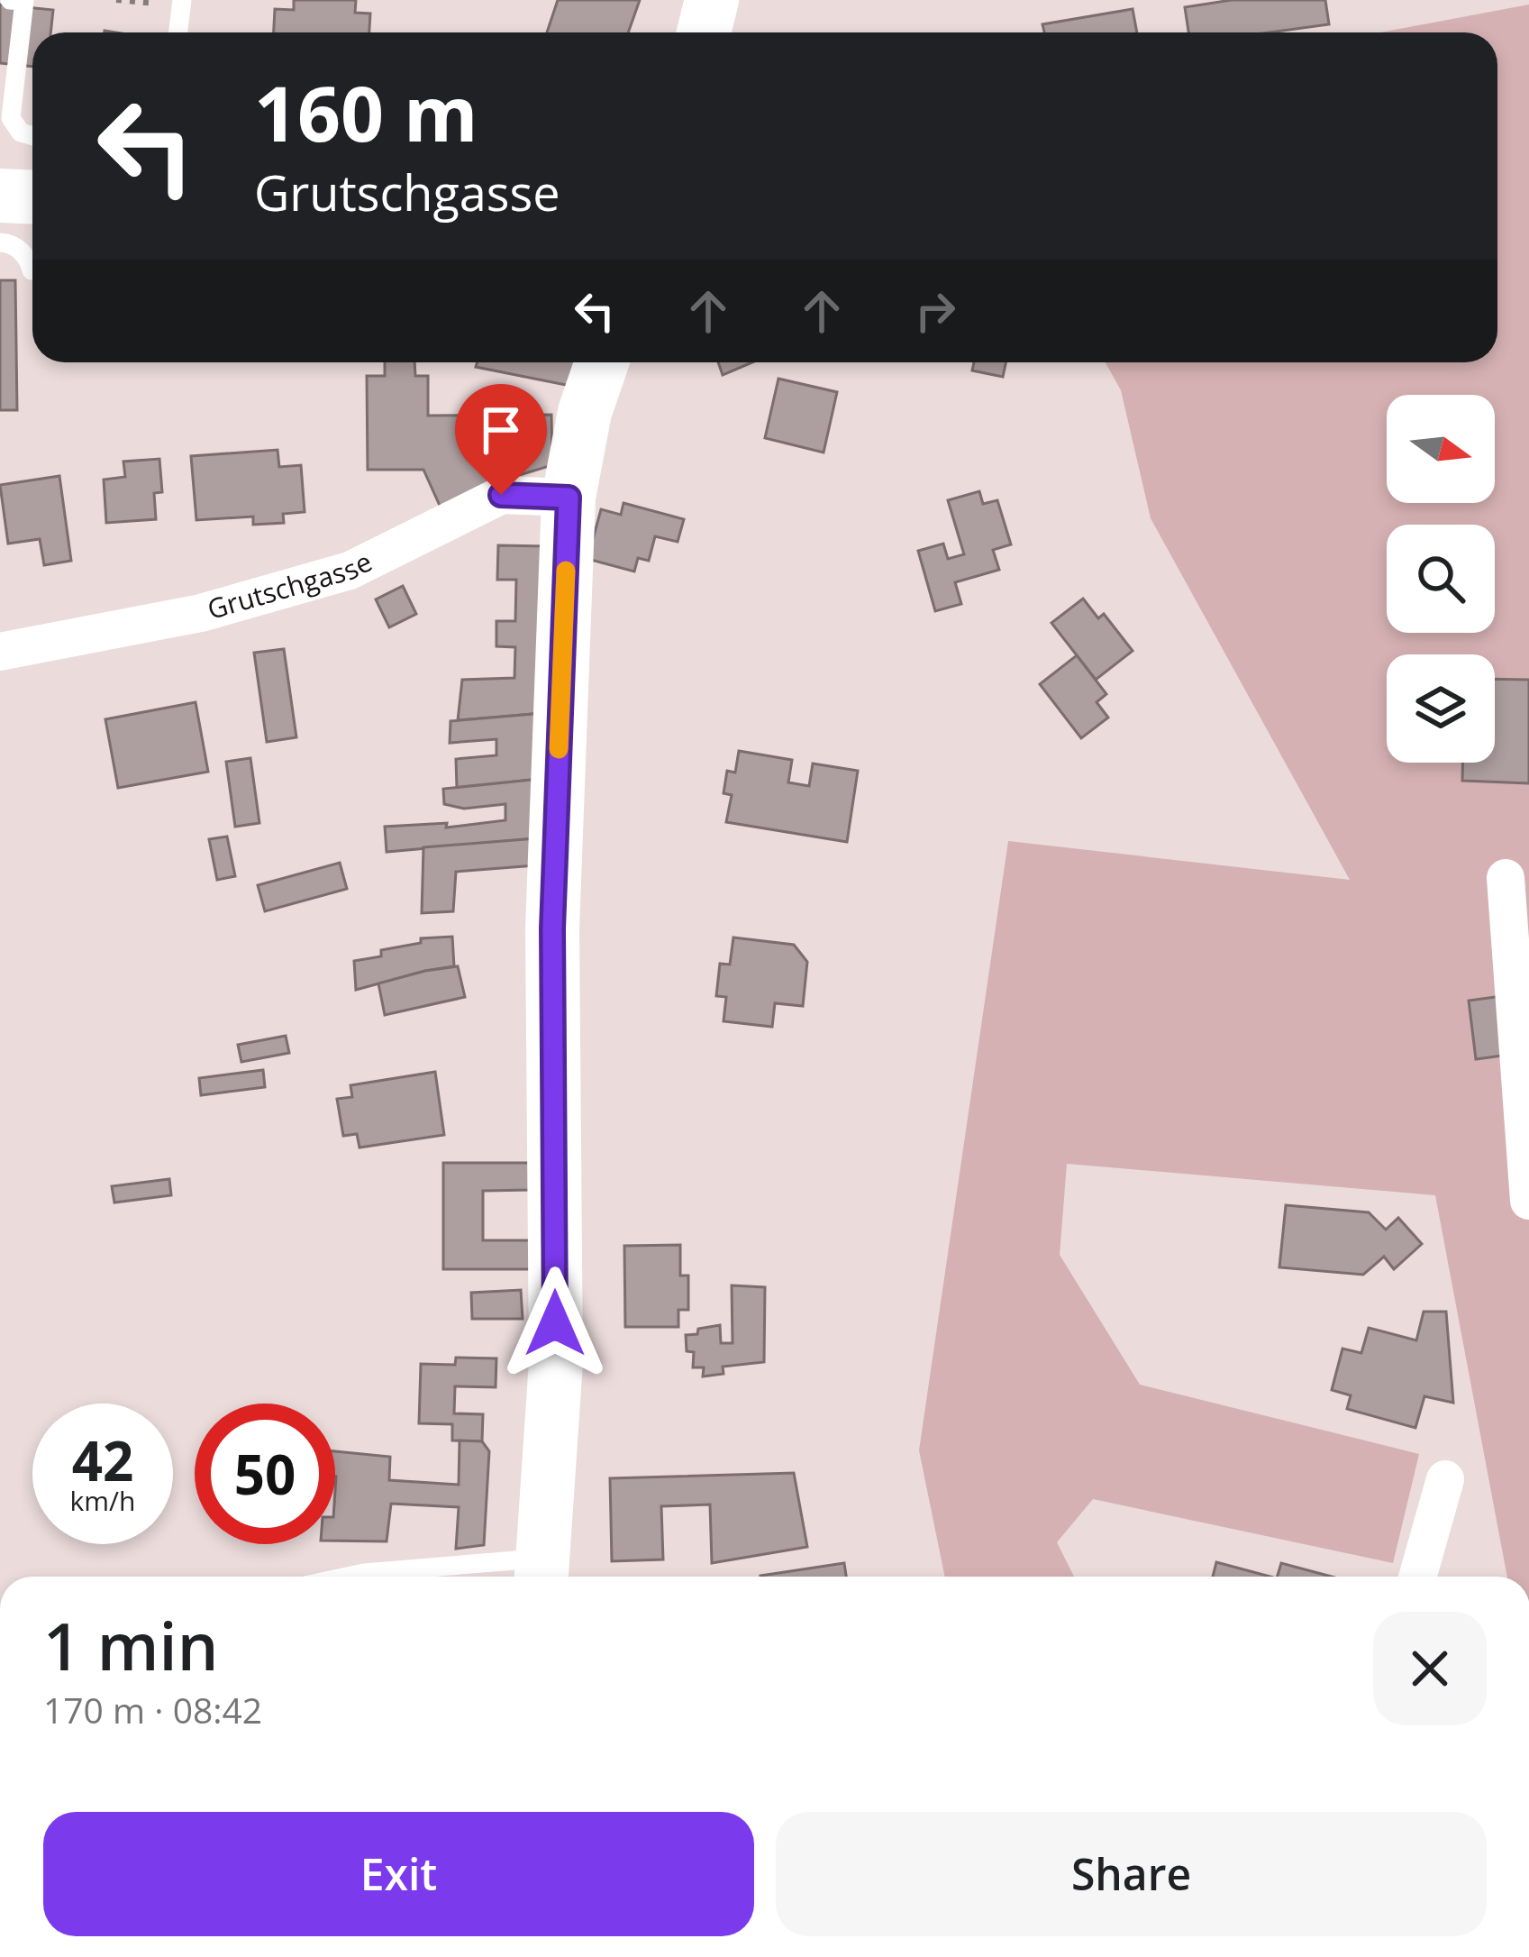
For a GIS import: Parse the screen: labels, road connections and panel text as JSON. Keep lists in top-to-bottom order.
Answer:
{
  "streets": {
    "street": ["Grutschgasse"]
  },
  "north": "right",
  "page": {
    "turn": ["160 m", "Grutschgasse"],
    "speed": "42 km/h",
    "limit": "50",
    "heading": ["1 min", "170 m · 08:42"],
    "buttons": ["Exit", "Share"]
  }
}
